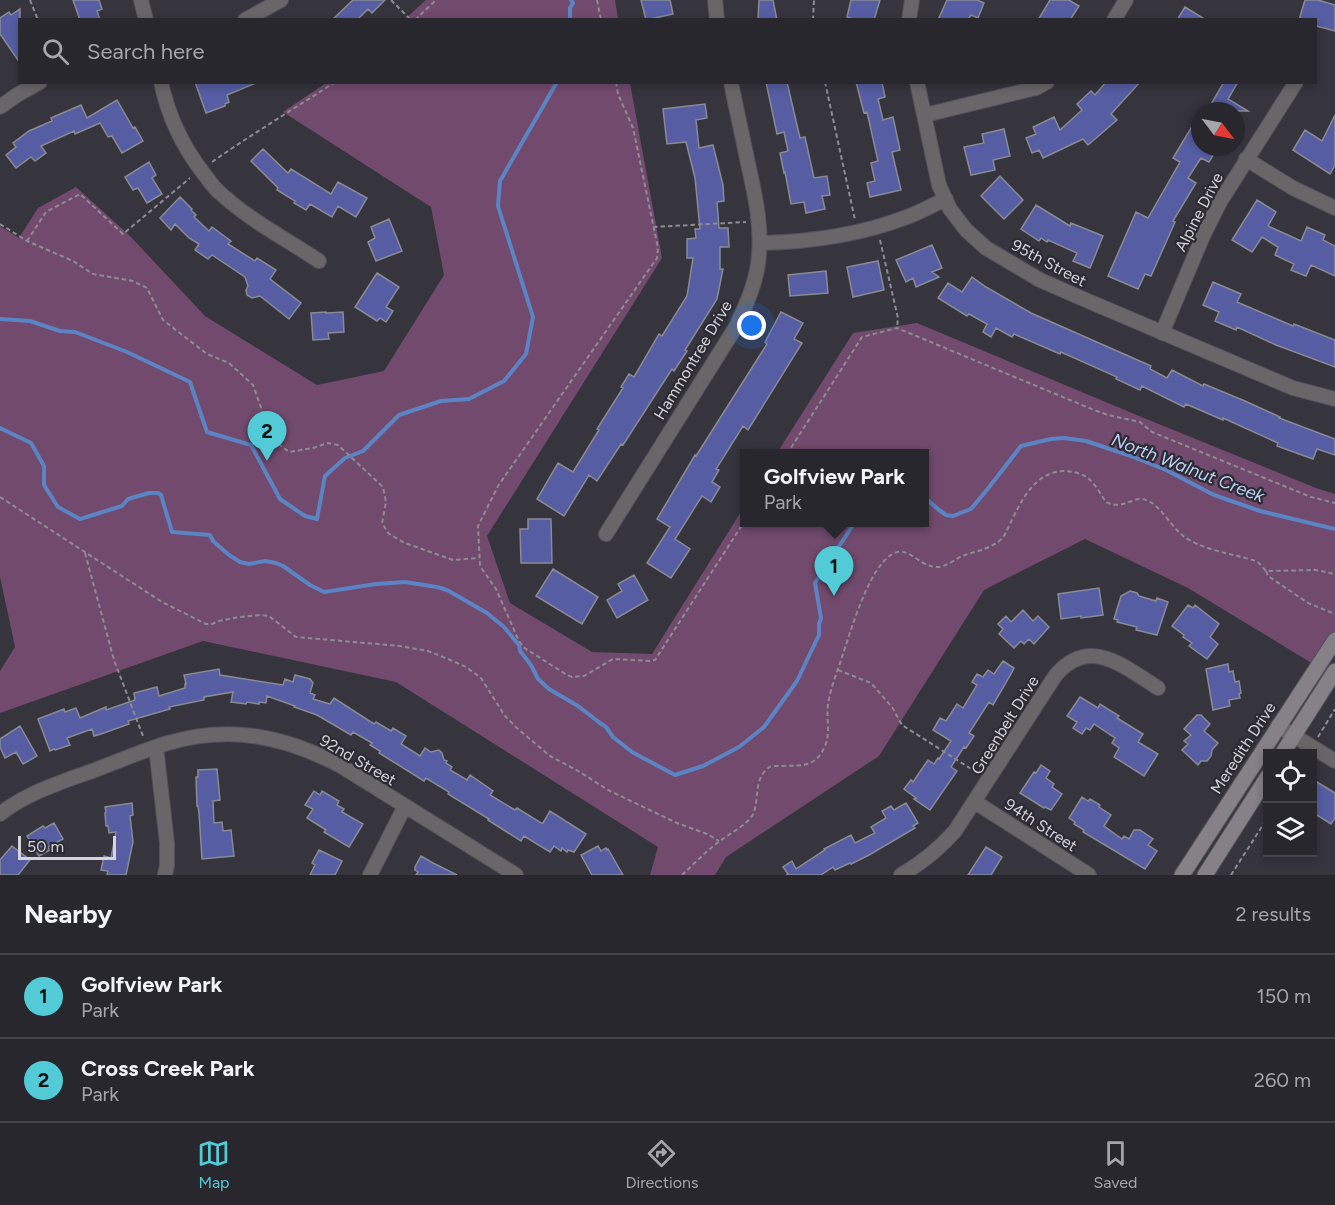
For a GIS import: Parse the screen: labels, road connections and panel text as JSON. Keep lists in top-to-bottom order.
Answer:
{
  "streets": {
    "main road": ["Meredith Drive"],
    "street": [
      "Alpine Drive",
      "95th Street",
      "Hammontree Drive",
      "Greenbelt Drive",
      "92nd Street",
      "94th Street"
    ]
  },
  "crossings": [
    ["Alpine Drive", "95th Street"],
    ["Greenbelt Drive", "94th Street"]
  ],
  "water": ["North Walnut Creek"],
  "scale_bar": "50 m",
  "north": "bottom right",
  "page": {
    "search": "Search here",
    "pins": ["2", "1"],
    "popup": ["Golfview Park", "Park"],
    "scale": "50 m",
    "heading": ["Nearby", "2 results"],
    "list": [
      {
        "mark": "1",
        "name": "Golfview Park",
        "note": "Park",
        "value": "150 m"
      },
      {
        "mark": "2",
        "name": "Cross Creek Park",
        "note": "Park",
        "value": "260 m"
      }
    ],
    "nav": ["Map", "Directions", "Saved"]
  }
}
